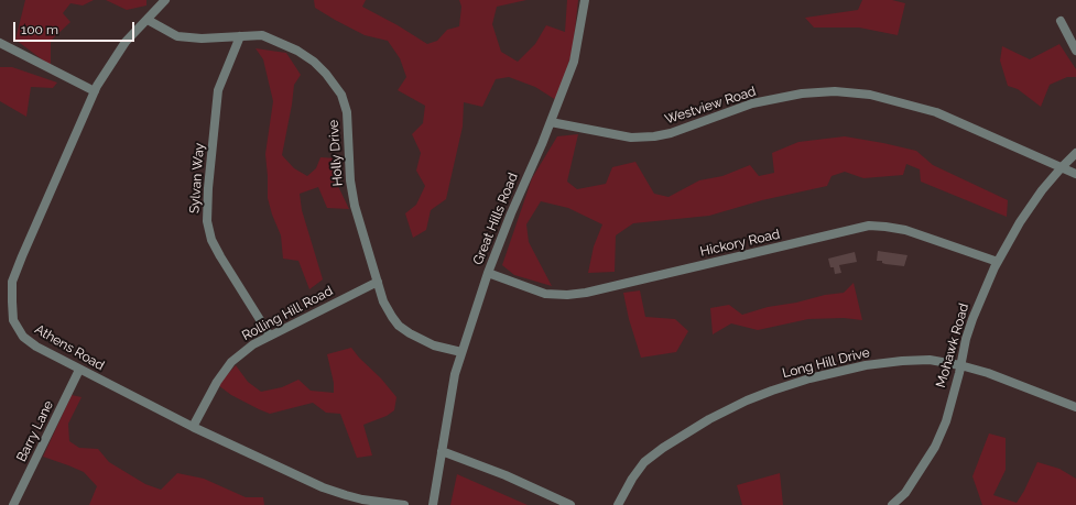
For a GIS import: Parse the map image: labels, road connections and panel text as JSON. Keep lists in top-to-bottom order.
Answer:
{
  "streets": {
    "street": [
      "Westview Road",
      "Holly Drive",
      "Sylvan Way",
      "Great Hills Road",
      "Hickory Road",
      "Rolling Hill Road",
      "Mohawk Road",
      "Athens Road",
      "Long Hill Drive",
      "Barry Lane"
    ]
  },
  "crossings": [
    ["Westview Road", "Great Hills Road"],
    ["Westview Road", "Mohawk Road"],
    ["Holly Drive", "Sylvan Way"],
    ["Holly Drive", "Great Hills Road"],
    ["Holly Drive", "Rolling Hill Road"],
    ["Holly Drive", "Athens Road"],
    ["Sylvan Way", "Rolling Hill Road"],
    ["Great Hills Road", "Hickory Road"],
    ["Hickory Road", "Mohawk Road"],
    ["Rolling Hill Road", "Athens Road"],
    ["Mohawk Road", "Long Hill Drive"],
    ["Athens Road", "Barry Lane"]
  ],
  "scale_bar": "100 m"
}
